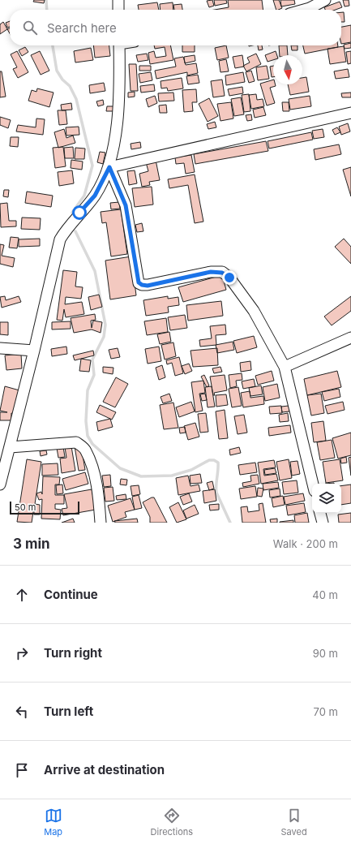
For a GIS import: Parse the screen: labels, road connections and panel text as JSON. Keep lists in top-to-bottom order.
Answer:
{
  "scale_bar": "50 m",
  "north": "bottom",
  "page": {
    "search": "Search here",
    "scale": "50 m",
    "heading": ["3 min", "Walk · 200 m"],
    "list": [
      ["Continue", "40 m"],
      ["Turn right", "90 m"],
      ["Turn left", "70 m"],
      "Arrive at destination"
    ],
    "nav": ["Map", "Directions", "Saved"]
  }
}
